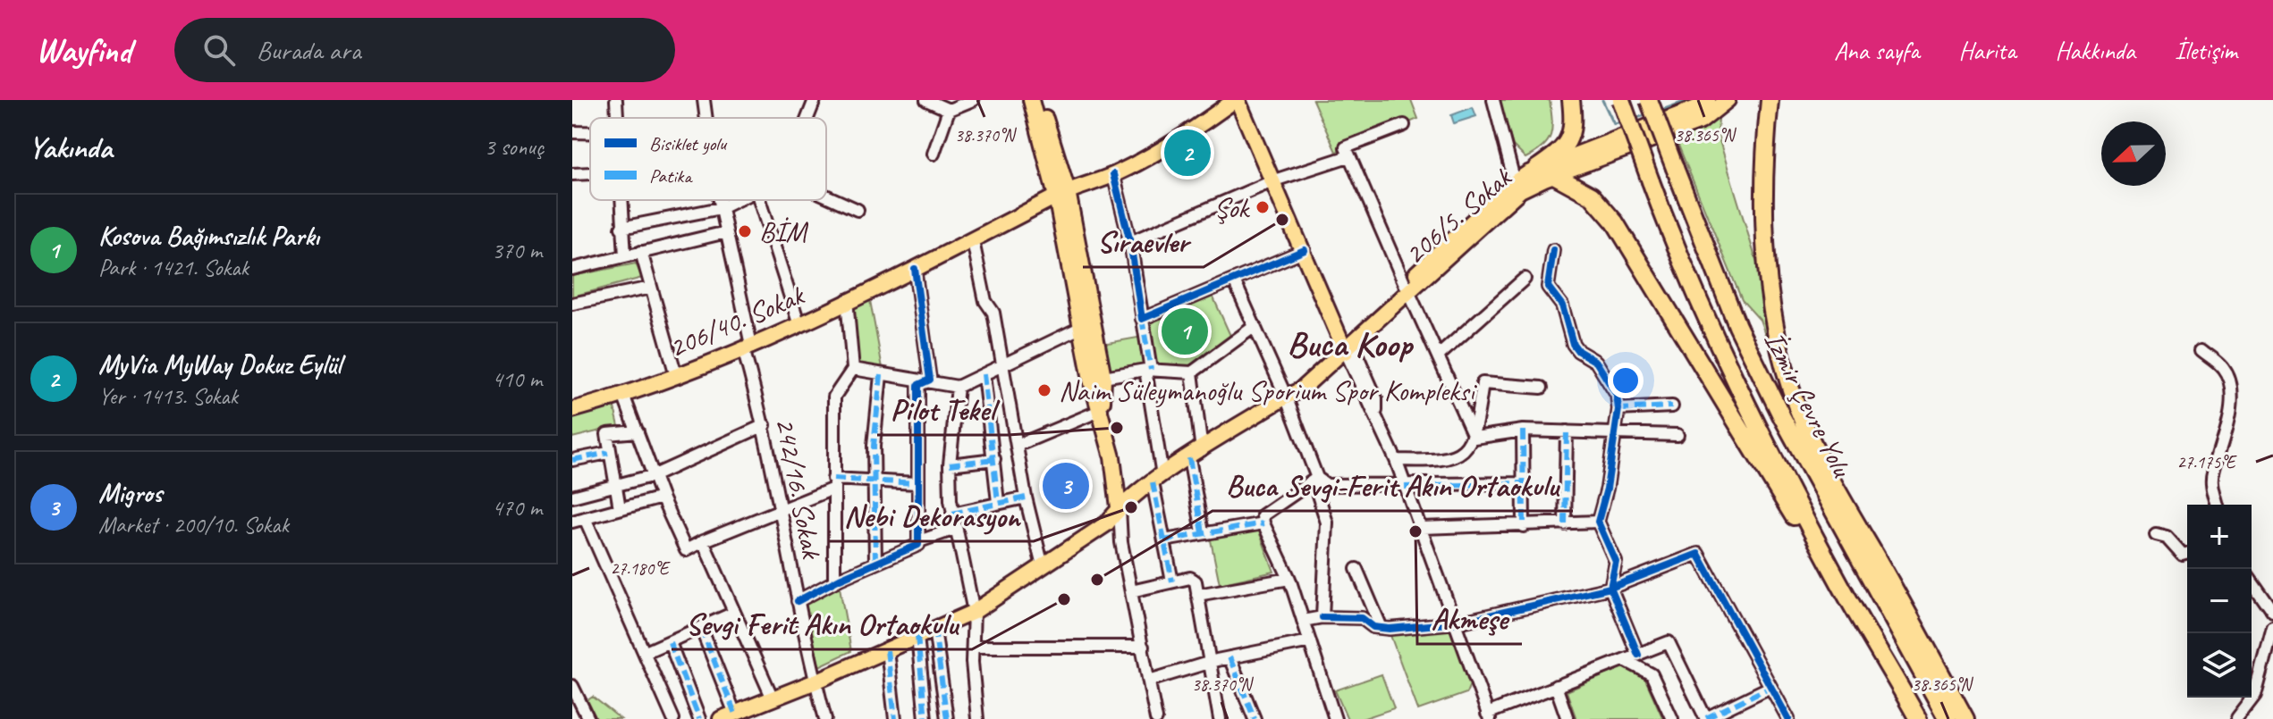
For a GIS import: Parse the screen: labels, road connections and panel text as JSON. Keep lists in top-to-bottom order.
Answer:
{
  "streets": {
    "highway": ["İzmir Çevre Yolu"],
    "main road": ["206/5. Sokak", "206/40. Sokak"],
    "street": ["242/16. Sokak"]
  },
  "crossings": [
    ["206/5. Sokak", "242/16. Sokak"],
    ["206/40. Sokak", "242/16. Sokak"]
  ],
  "districts": ["Buca Koop"],
  "places": [
    "Şok",
    "Sıraevler",
    "BİM",
    "Naim Süleymanoğlu Sporium Spor Kompleksi",
    "Pilot Tekel",
    "Nebi Dekorasyon",
    "Akmeşe",
    "Buca Sevgi-Ferit Akın Ortaokulu",
    "Sevgi Ferit Akın Ortaokulu"
  ],
  "legend": ["Bisiklet yolu", "Patika"],
  "north": "left",
  "page": {
    "header": "Wayfind",
    "search": "Burada ara",
    "nav": [
      "Ana sayfa",
      "Harita",
      "Hakkında",
      "İletişim"
    ],
    "heading": ["Yakında", "3 sonuç"],
    "pins": ["2", "1", "3"],
    "list": [
      {
        "mark": "1",
        "name": "Kosova Bağımsızlık Parkı",
        "note": "Park · 1421. Sokak",
        "value": "370 m"
      },
      {
        "mark": "2",
        "name": "MyVia MyWay Dokuz Eylül",
        "note": "Yer · 1413. Sokak",
        "value": "410 m"
      },
      {
        "mark": "3",
        "name": "Migros",
        "note": "Market · 200/10. Sokak",
        "value": "470 m"
      }
    ],
    "map_buttons": ["+", "−"]
  },
  "coordinates": [
    "38.370°N",
    "38.365°N",
    "27.175°E",
    "27.180°E"
  ]
}
